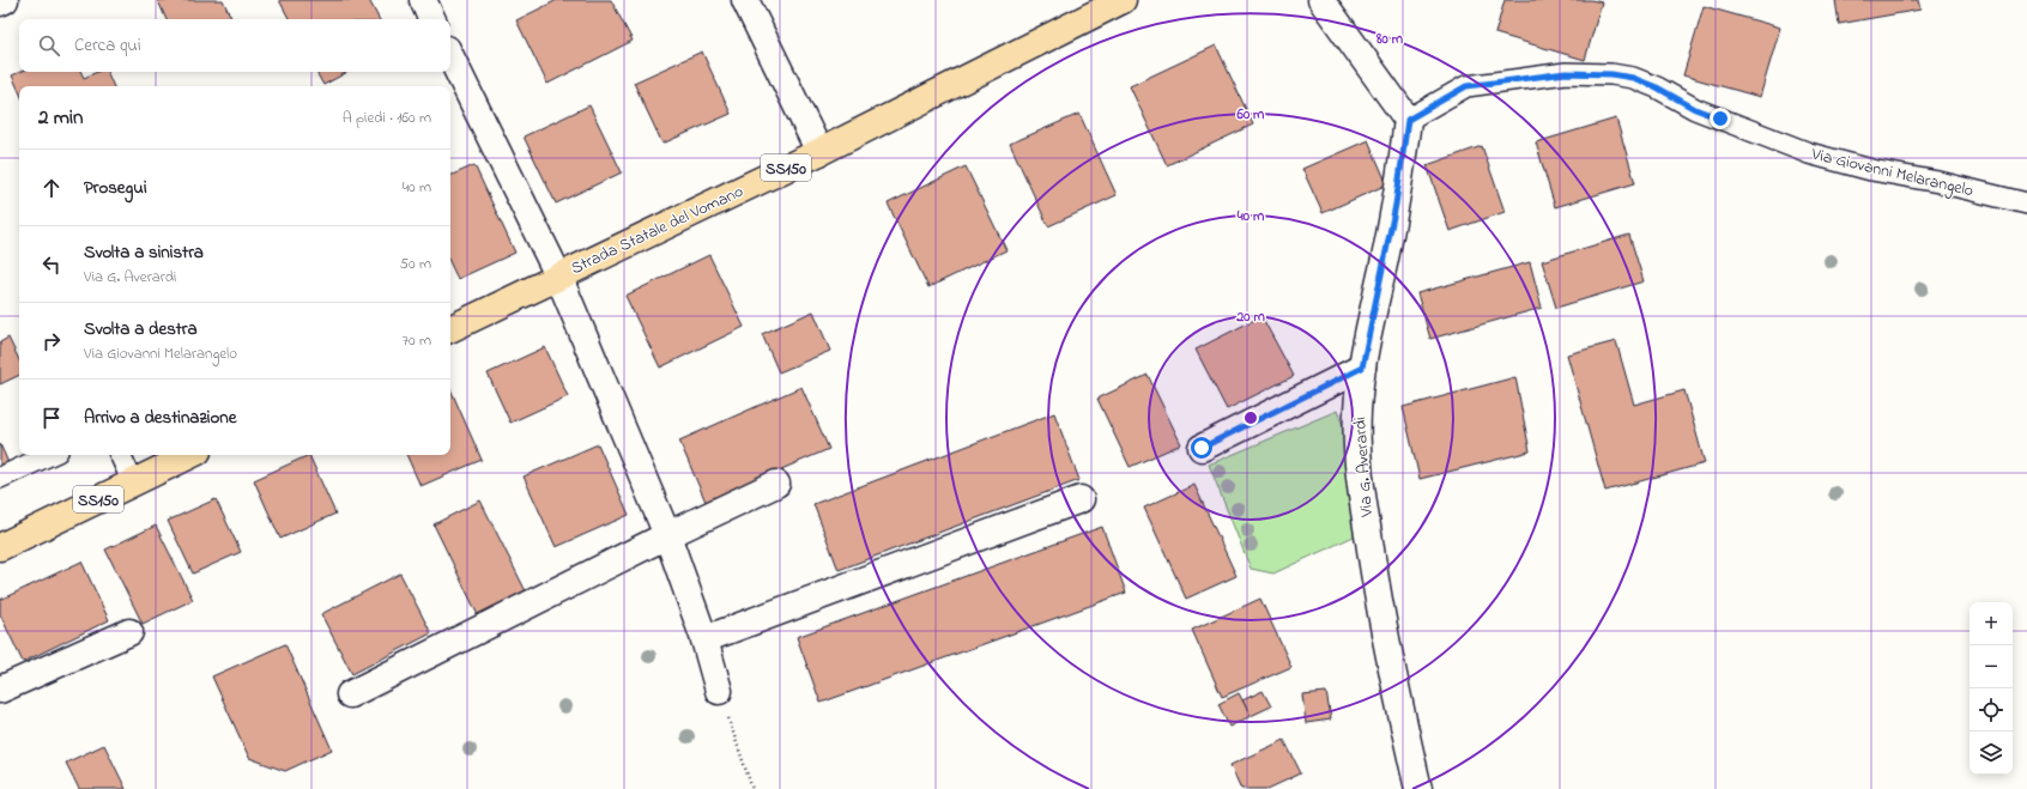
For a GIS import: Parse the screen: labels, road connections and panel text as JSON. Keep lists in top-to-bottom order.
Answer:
{
  "streets": {
    "main road": ["SS150", "Strada Statale del Vomano"],
    "street": ["Via G. Averardi"],
    "lane": ["Via Giovanni Melarangelo"]
  },
  "crossings": [
    ["Via Giovanni Melarangelo", "Via G. Averardi"]
  ],
  "page": {
    "search": "Cerca qui",
    "heading": ["2 min", "A piedi · 160 m"],
    "list": [
      ["Prosegui", "40 m"],
      ["Svolta a sinistra", "Via G. Averardi", "50 m"],
      ["Svolta a destra", "Via Giovanni Melarangelo", "70 m"],
      "Arrivo a destinazione"
    ],
    "map_buttons": ["+", "−"]
  },
  "rings": [
    "80 m",
    "60 m",
    "40 m",
    "20 m"
  ]
}
